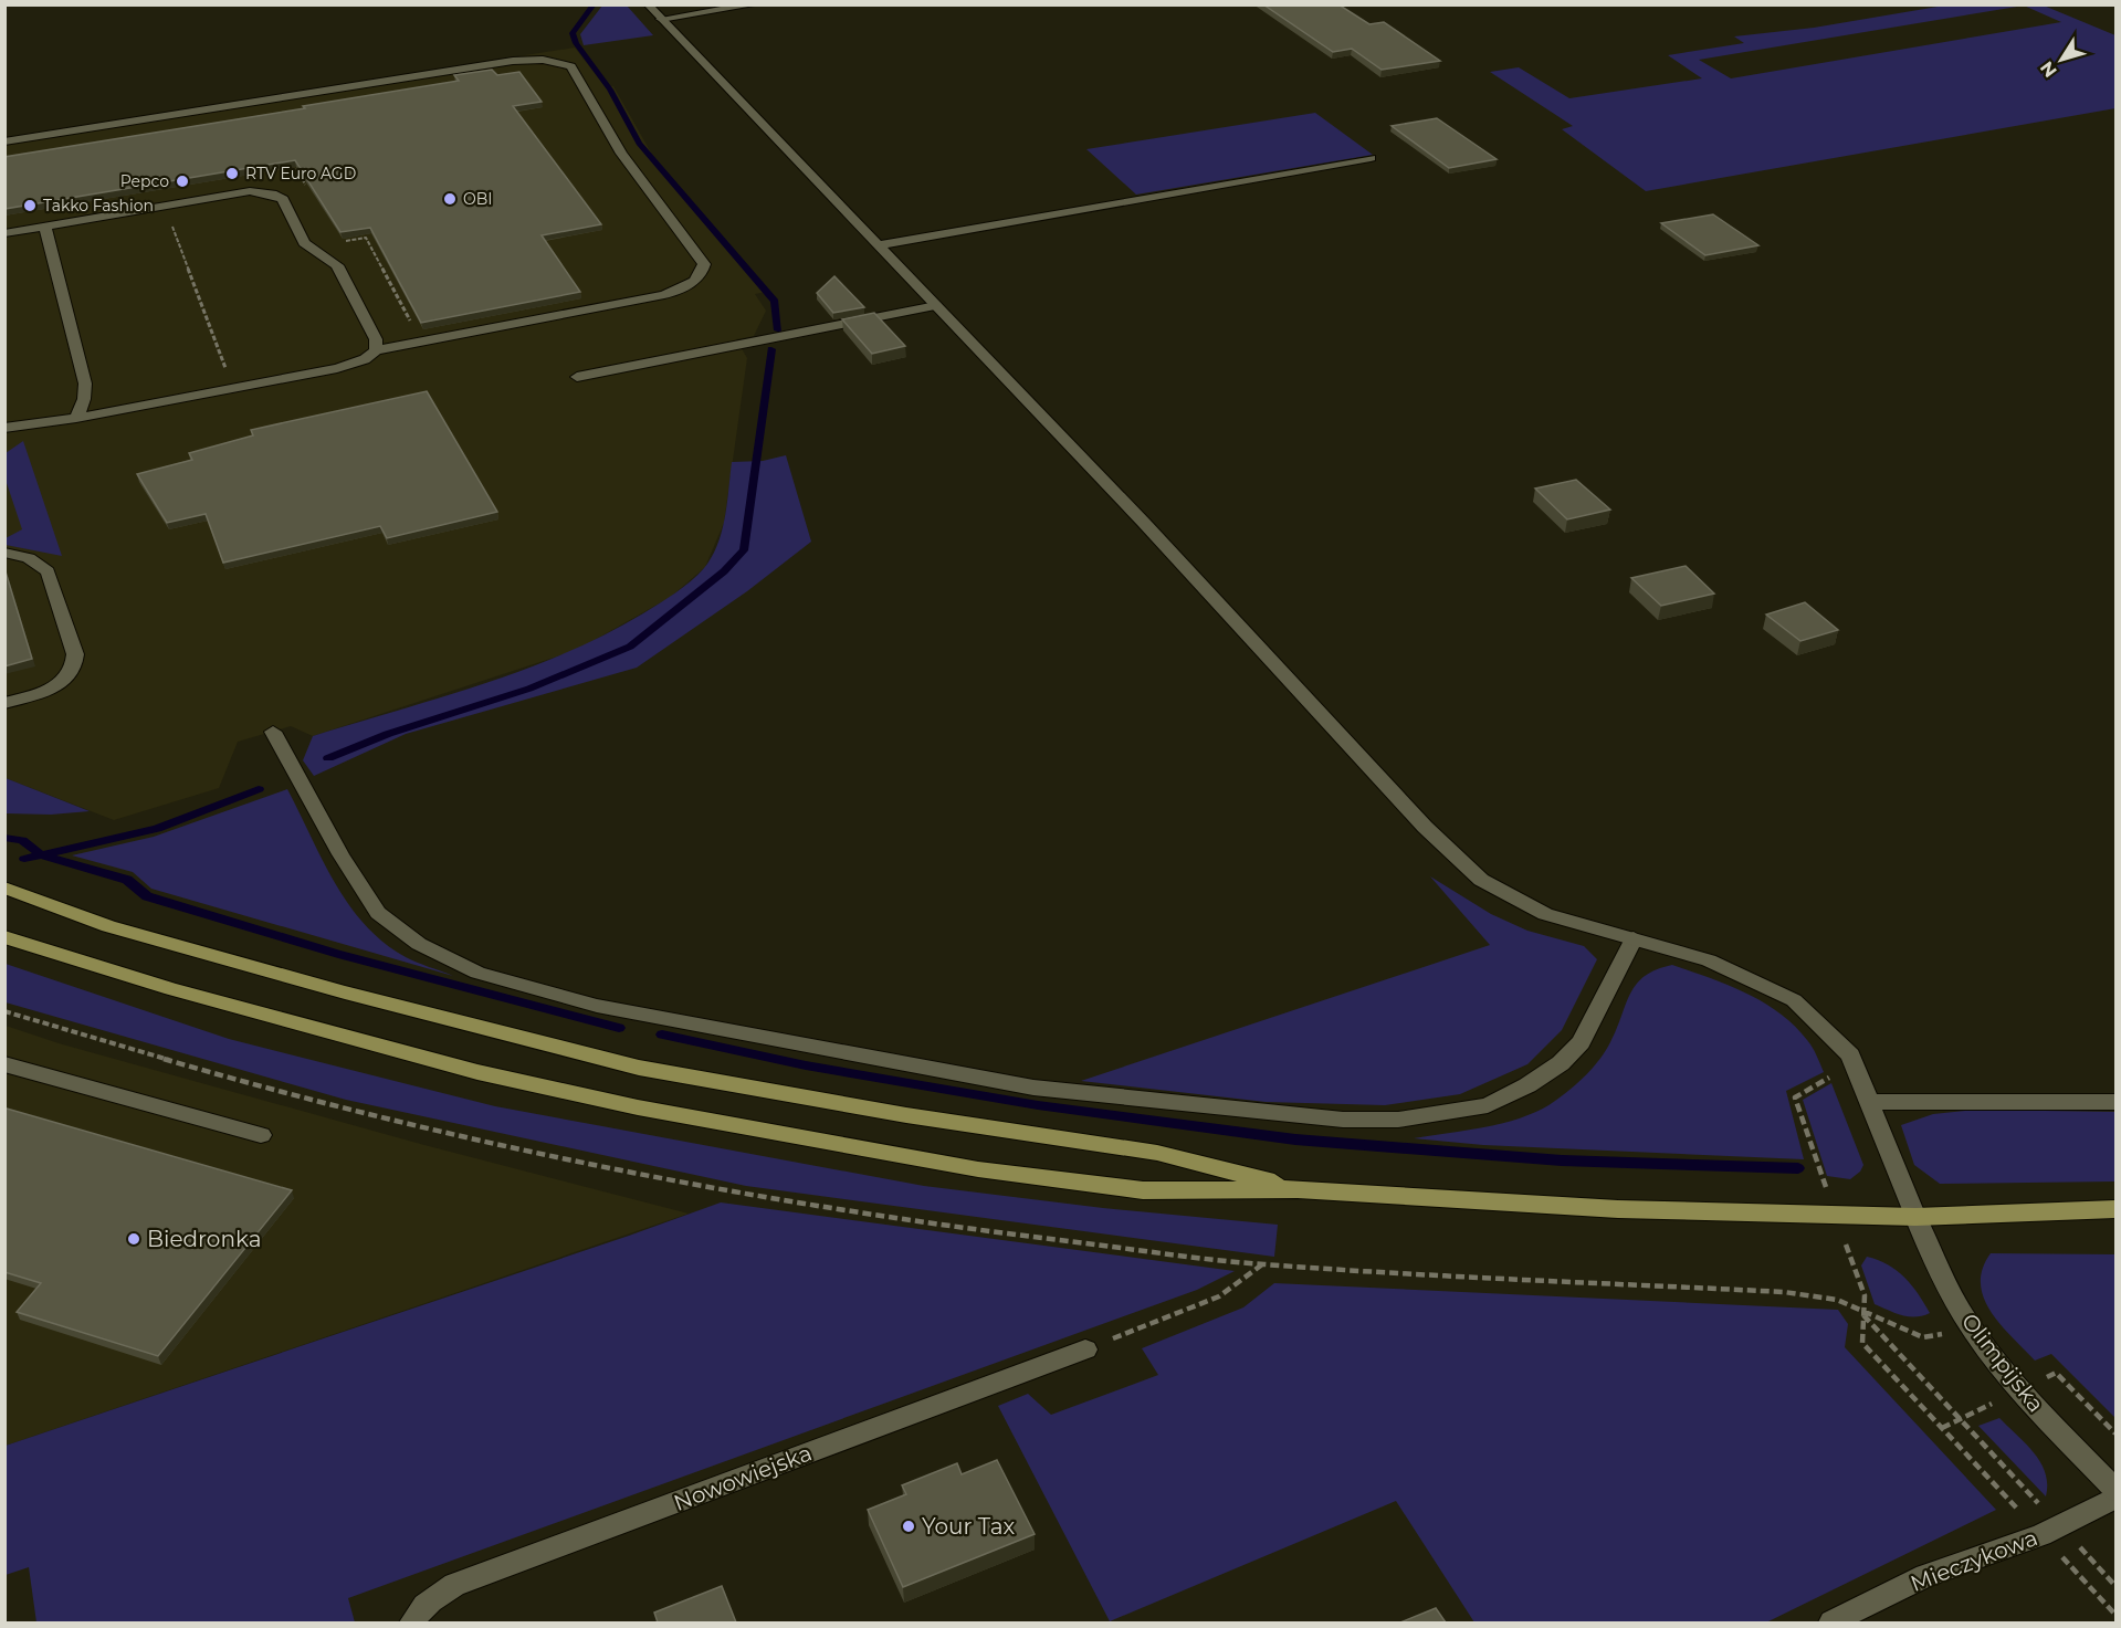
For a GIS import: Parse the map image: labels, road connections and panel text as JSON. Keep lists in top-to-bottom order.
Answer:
{
  "streets": {
    "street": ["Olimpijska", "Nowowiejska", "Mieczykowa"]
  },
  "places": [
    "RTV Euro AGD",
    "Pepco",
    "OBI",
    "Takko Fashion",
    "Biedronka",
    "Your Tax"
  ],
  "north": "bottom left"
}
